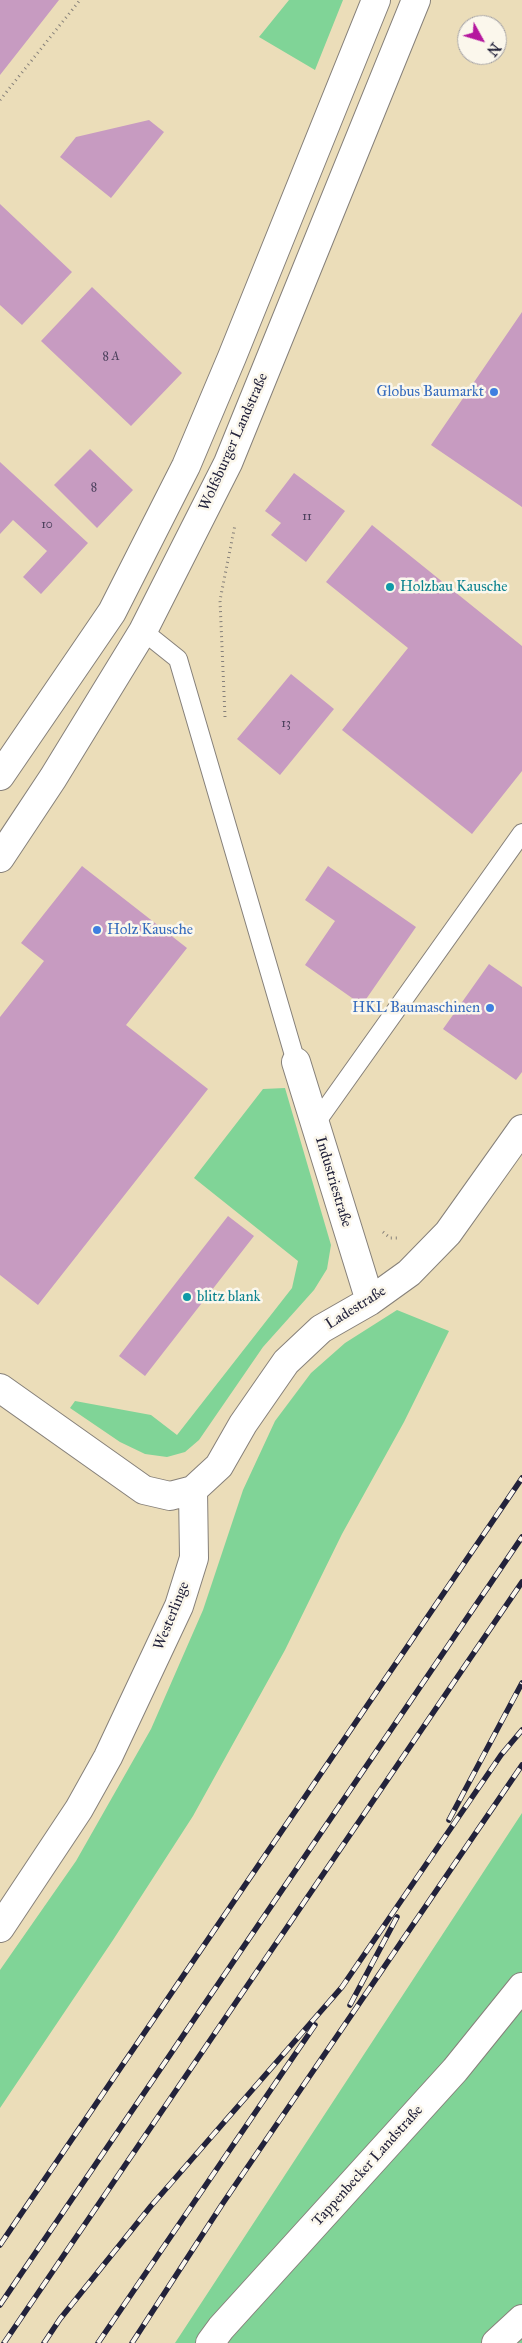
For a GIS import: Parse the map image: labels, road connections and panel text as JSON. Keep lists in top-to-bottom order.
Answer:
{
  "streets": {
    "street": [
      "Wolfsburger Landstraße",
      "Industriestraße",
      "Ladestraße",
      "Westerlinge",
      "Tappenbecker Landstraße"
    ]
  },
  "crossings": [
    ["Industriestraße", "Ladestraße"],
    ["Ladestraße", "Westerlinge"]
  ],
  "places": [
    "Globus Baumarkt",
    "Holzbau Kausche",
    "Holz Kausche",
    "HKL Baumaschinen",
    "blitz blank"
  ],
  "house_numbers": [
    "8 A",
    "8",
    "11",
    "10",
    "13"
  ],
  "north": "bottom right"
}
